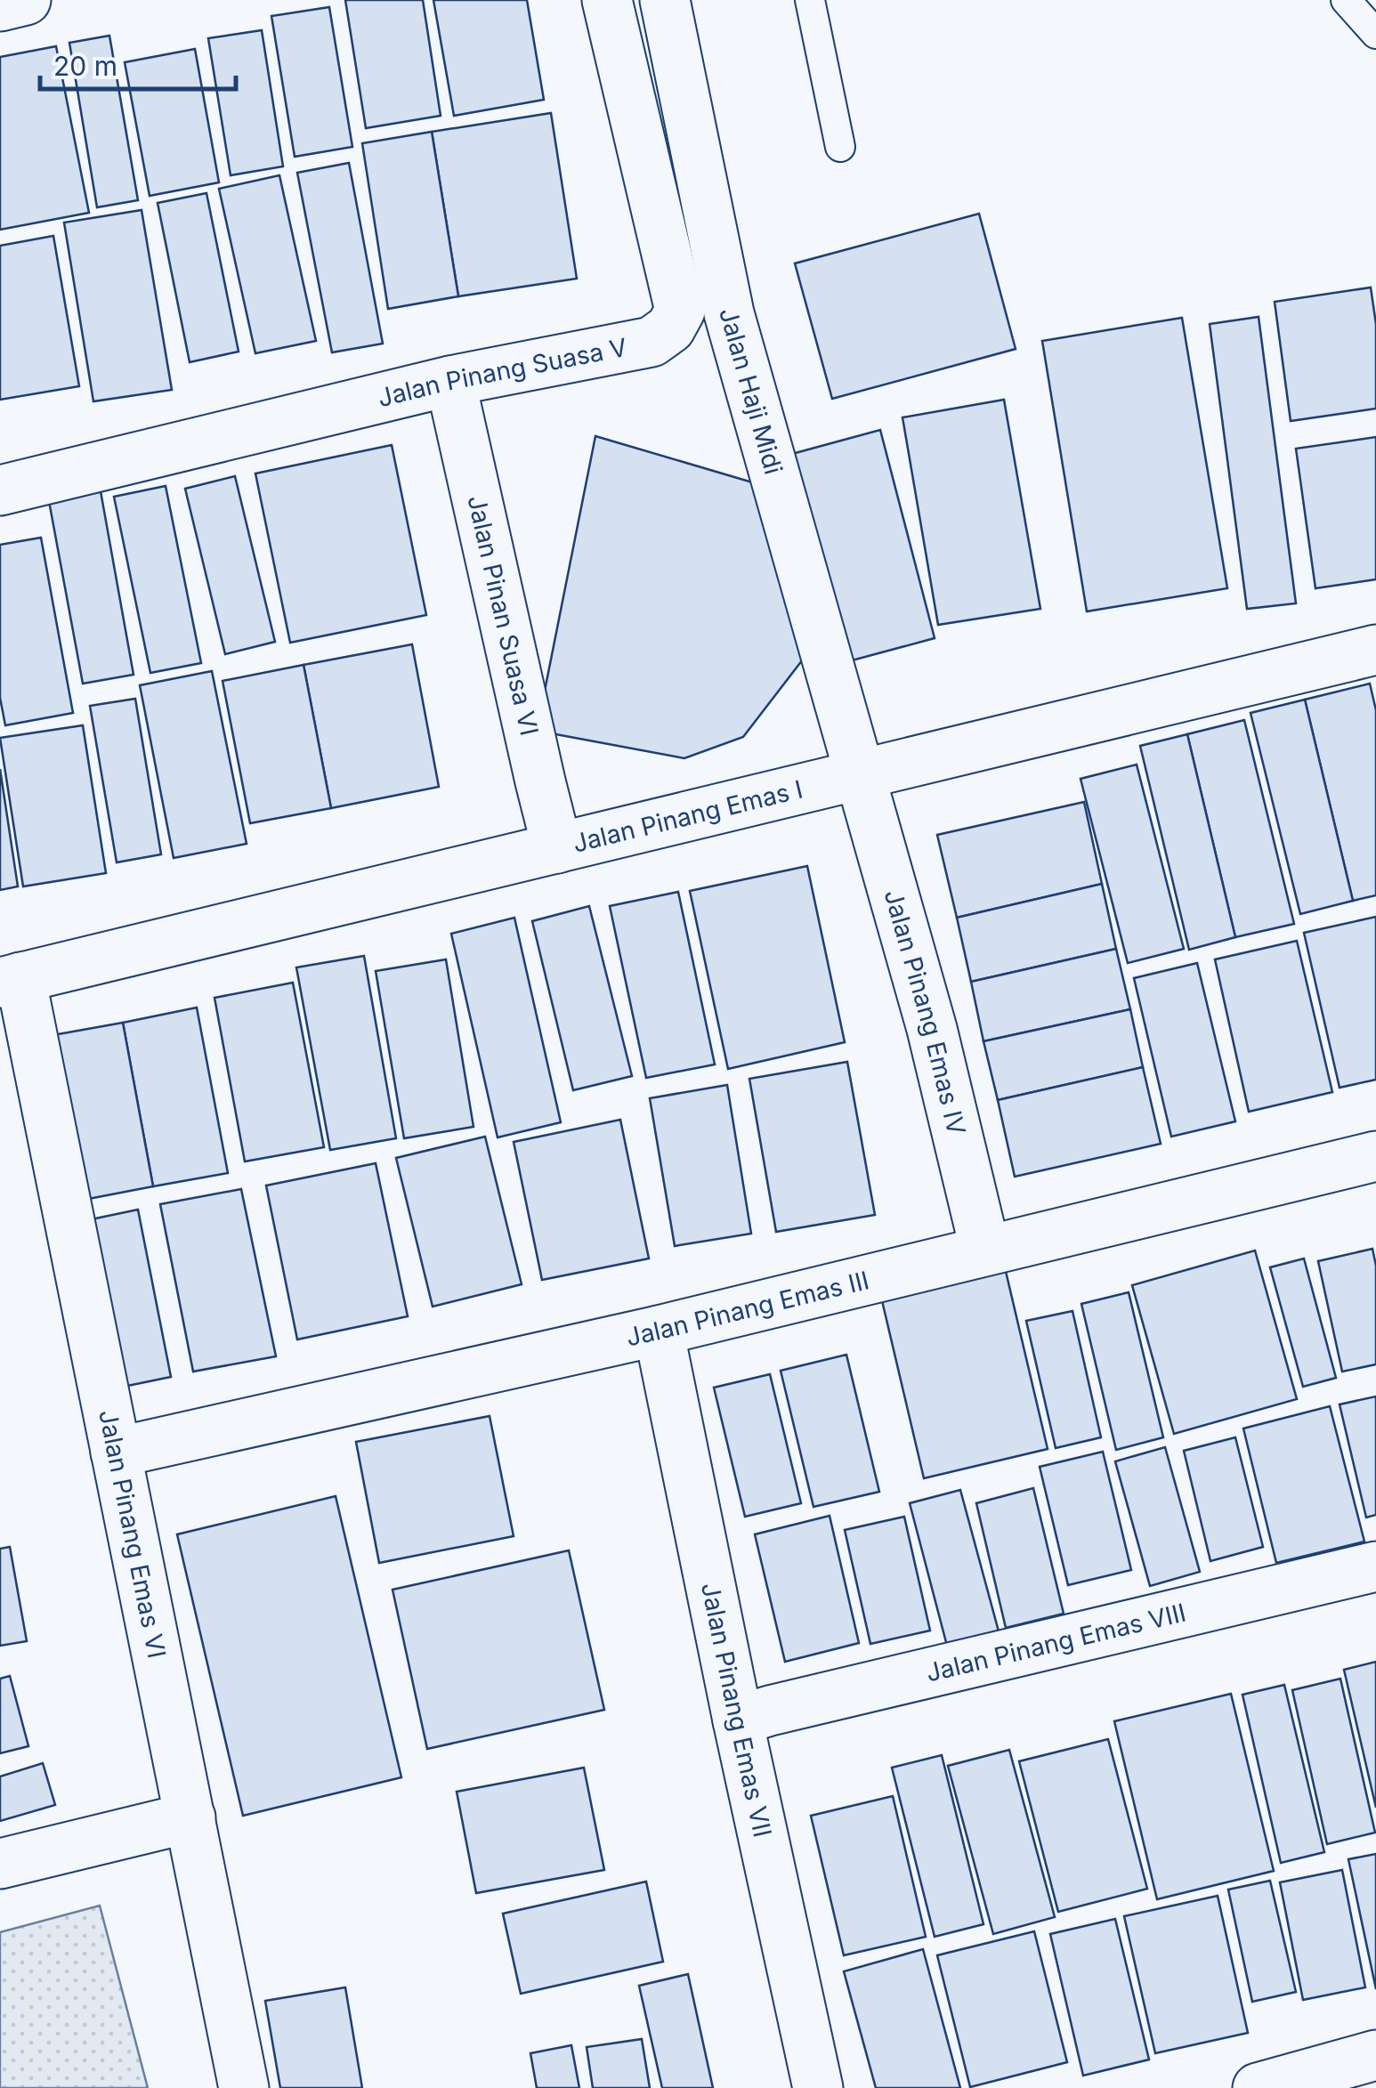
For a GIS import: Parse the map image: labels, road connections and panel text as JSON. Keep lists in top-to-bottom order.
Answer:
{
  "streets": {
    "street": [
      "Jalan Pinang Suasa V",
      "Jalan Haji Midi",
      "Jalan Pinan Suasa VI",
      "Jalan Pinang Emas I",
      "Jalan Pinang Emas IV",
      "Jalan Pinang Emas III",
      "Jalan Pinang Emas VI",
      "Jalan Pinang Emas VIII",
      "Jalan Pinang Emas VII"
    ]
  },
  "crossings": [
    ["Jalan Pinang Suasa V", "Jalan Pinan Suasa VI"],
    ["Jalan Haji Midi", "Jalan Pinang Emas I"],
    ["Jalan Haji Midi", "Jalan Pinang Emas IV"],
    ["Jalan Pinan Suasa VI", "Jalan Pinang Emas I"],
    ["Jalan Pinang Emas I", "Jalan Pinang Emas IV"],
    ["Jalan Pinang Emas I", "Jalan Pinang Emas VI"],
    ["Jalan Pinang Emas IV", "Jalan Pinang Emas III"],
    ["Jalan Pinang Emas III", "Jalan Pinang Emas VI"],
    ["Jalan Pinang Emas III", "Jalan Pinang Emas VII"],
    ["Jalan Pinang Emas VIII", "Jalan Pinang Emas VII"]
  ],
  "scale_bar": "20 m"
}
